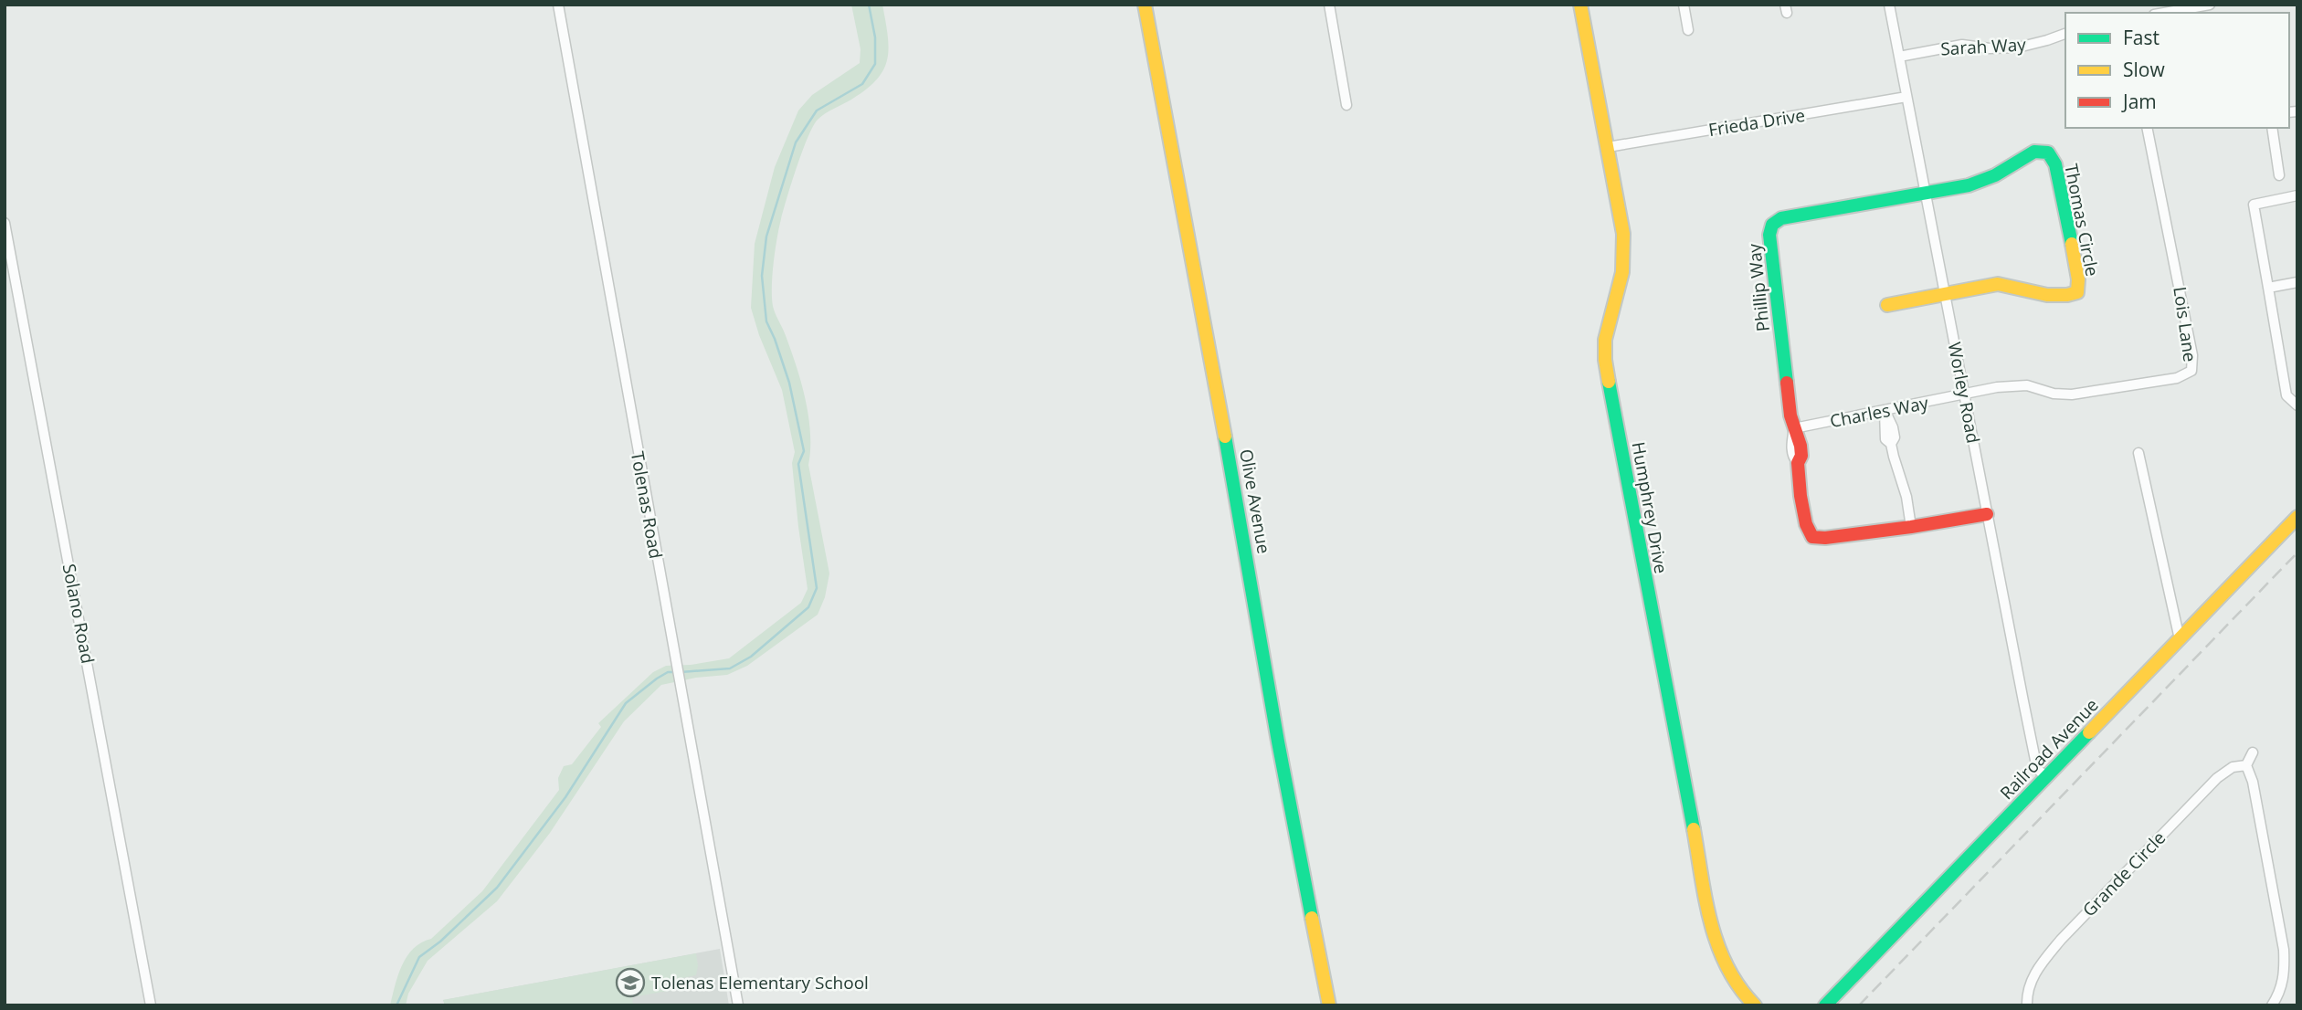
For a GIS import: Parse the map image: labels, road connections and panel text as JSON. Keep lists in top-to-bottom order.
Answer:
{
  "streets": {
    "street": [
      "Sarah Way",
      "Frieda Drive",
      "Thomas Circle",
      "Phillip Way",
      "Lois Lane",
      "Worley Road",
      "Charles Way",
      "Olive Avenue",
      "Tolenas Road",
      "Humphrey Drive",
      "Solano Road",
      "Railroad Avenue",
      "Grande Circle"
    ]
  },
  "crossings": [
    ["Sarah Way", "Worley Road"],
    ["Frieda Drive", "Worley Road"],
    ["Frieda Drive", "Humphrey Drive"],
    ["Thomas Circle", "Phillip Way"],
    ["Thomas Circle", "Worley Road"],
    ["Phillip Way", "Worley Road"],
    ["Phillip Way", "Charles Way"],
    ["Lois Lane", "Worley Road"],
    ["Lois Lane", "Charles Way"],
    ["Worley Road", "Charles Way"],
    ["Worley Road", "Railroad Avenue"]
  ],
  "places": {
    "school or university": ["Tolenas Elementary School"]
  },
  "legend": ["Fast", "Slow", "Jam"]
}
